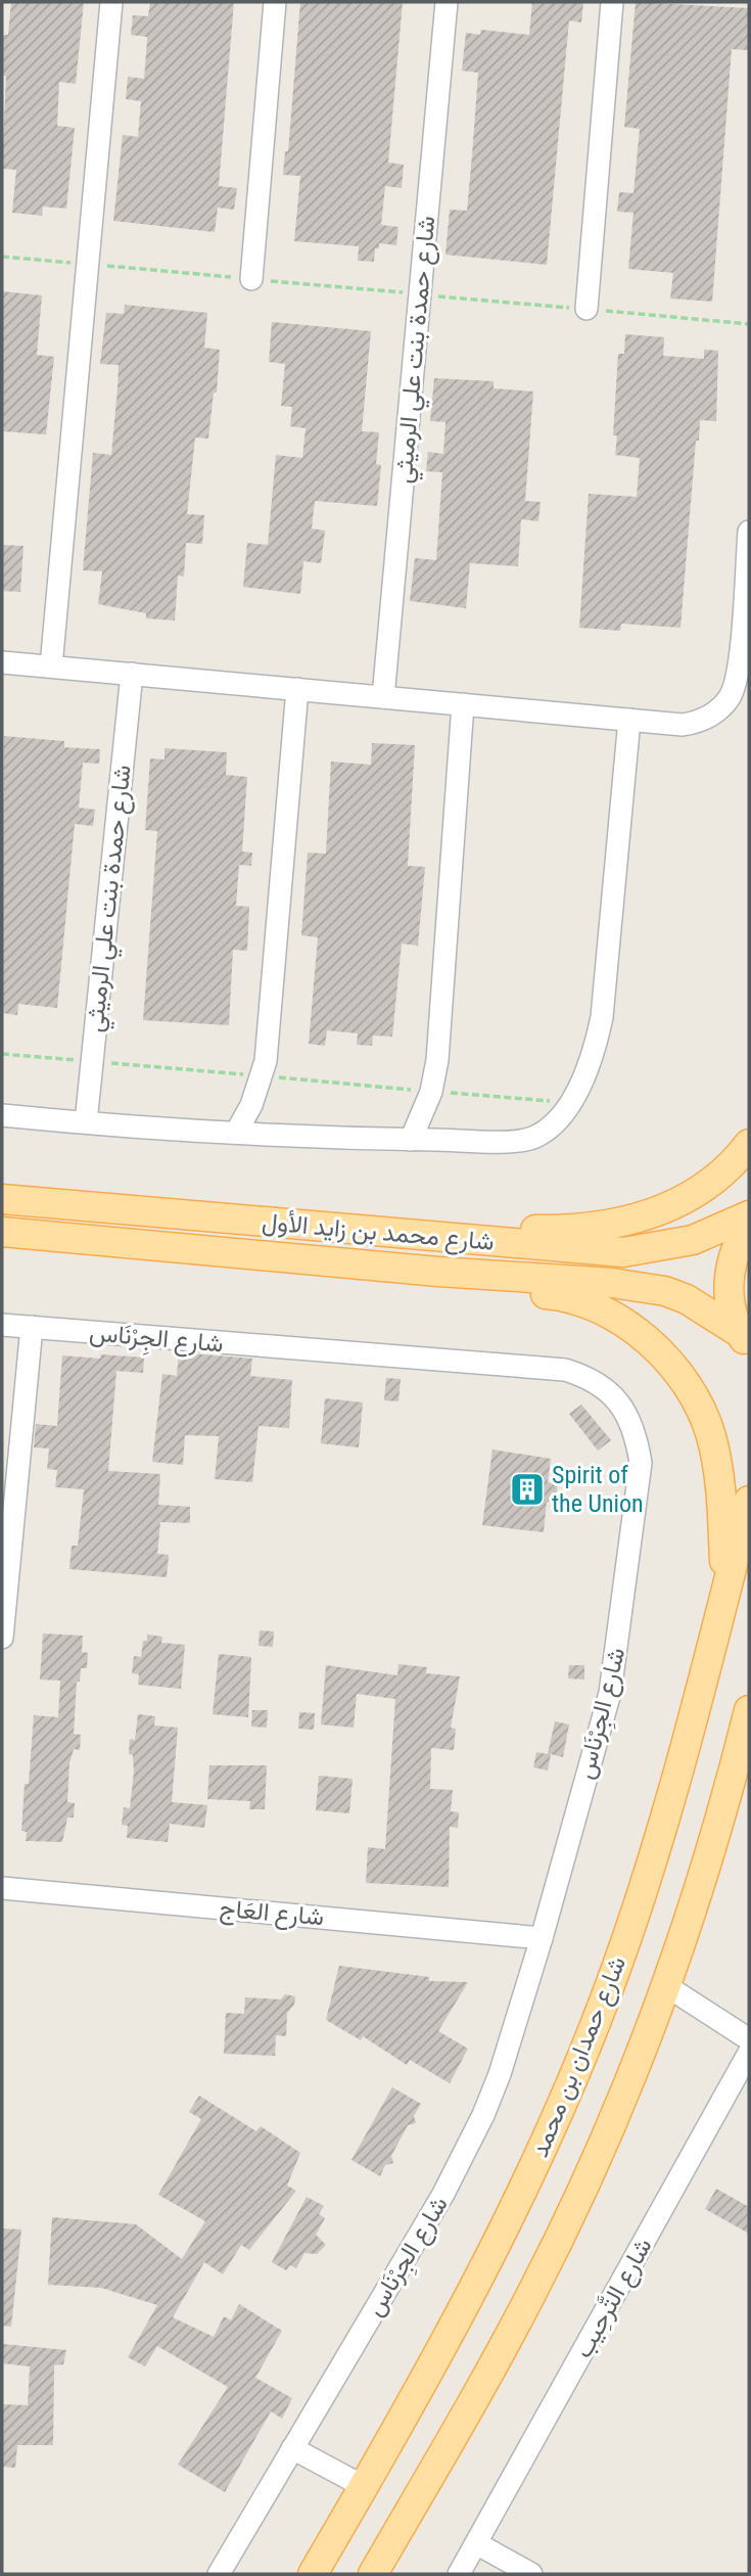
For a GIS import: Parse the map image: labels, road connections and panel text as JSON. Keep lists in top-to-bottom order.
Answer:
{
  "streets": {
    "main road": ["شارع محمد بن زايد الأول", "شارع حمدان بن محمد"],
    "street": [
      "شارع حمدة بنت علي الرميثي",
      "شارع الجِرْنَاس",
      "شارع العَاج",
      "شارع التَّرحِيب"
    ]
  },
  "crossings": [
    ["شارع الجِرْنَاس", "شارع العَاج"]
  ],
  "places": {
    "building": ["Spirit of the Union"]
  }
}
